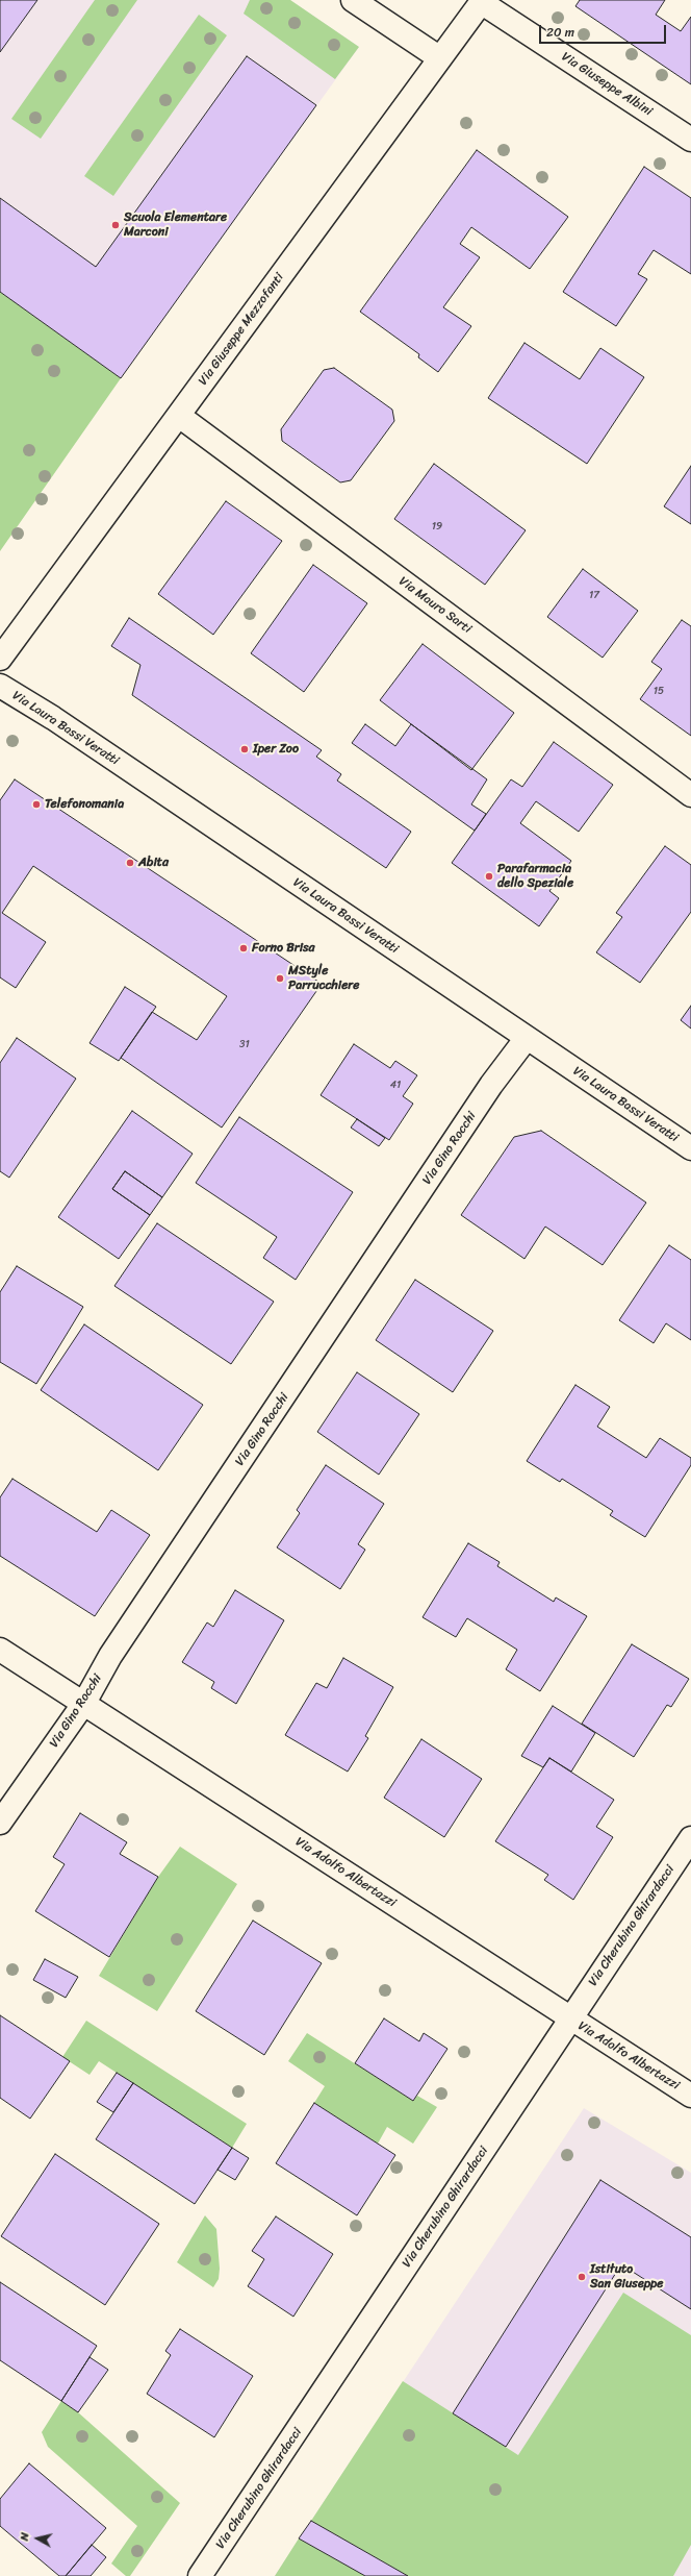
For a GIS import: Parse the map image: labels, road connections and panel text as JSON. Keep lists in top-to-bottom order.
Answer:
{
  "streets": {
    "street": [
      "Via Giuseppe Albini",
      "Via Giuseppe Mezzofanti",
      "Via Mauro Sarti",
      "Via Laura Bassi Veratti",
      "Via Gino Rocchi",
      "Via Adolfo Albertazzi",
      "Via Cherubino Ghirardacci"
    ]
  },
  "crossings": [
    ["Via Giuseppe Albini", "Via Giuseppe Mezzofanti"],
    ["Via Giuseppe Mezzofanti", "Via Mauro Sarti"],
    ["Via Laura Bassi Veratti", "Via Gino Rocchi"],
    ["Via Gino Rocchi", "Via Adolfo Albertazzi"],
    ["Via Adolfo Albertazzi", "Via Cherubino Ghirardacci"]
  ],
  "places": [
    "Scuola Elementare Marconi",
    "Iper Zoo",
    "Telefonomania",
    "Abita",
    "Parafarmacia dello Speziale",
    "Forno Brisa",
    "MStyle Parrucchiere",
    "Istituto San Giuseppe"
  ],
  "house_numbers": [
    "19",
    "17",
    "15",
    "31",
    "41"
  ],
  "scale_bar": "20 m",
  "north": "left"
}
